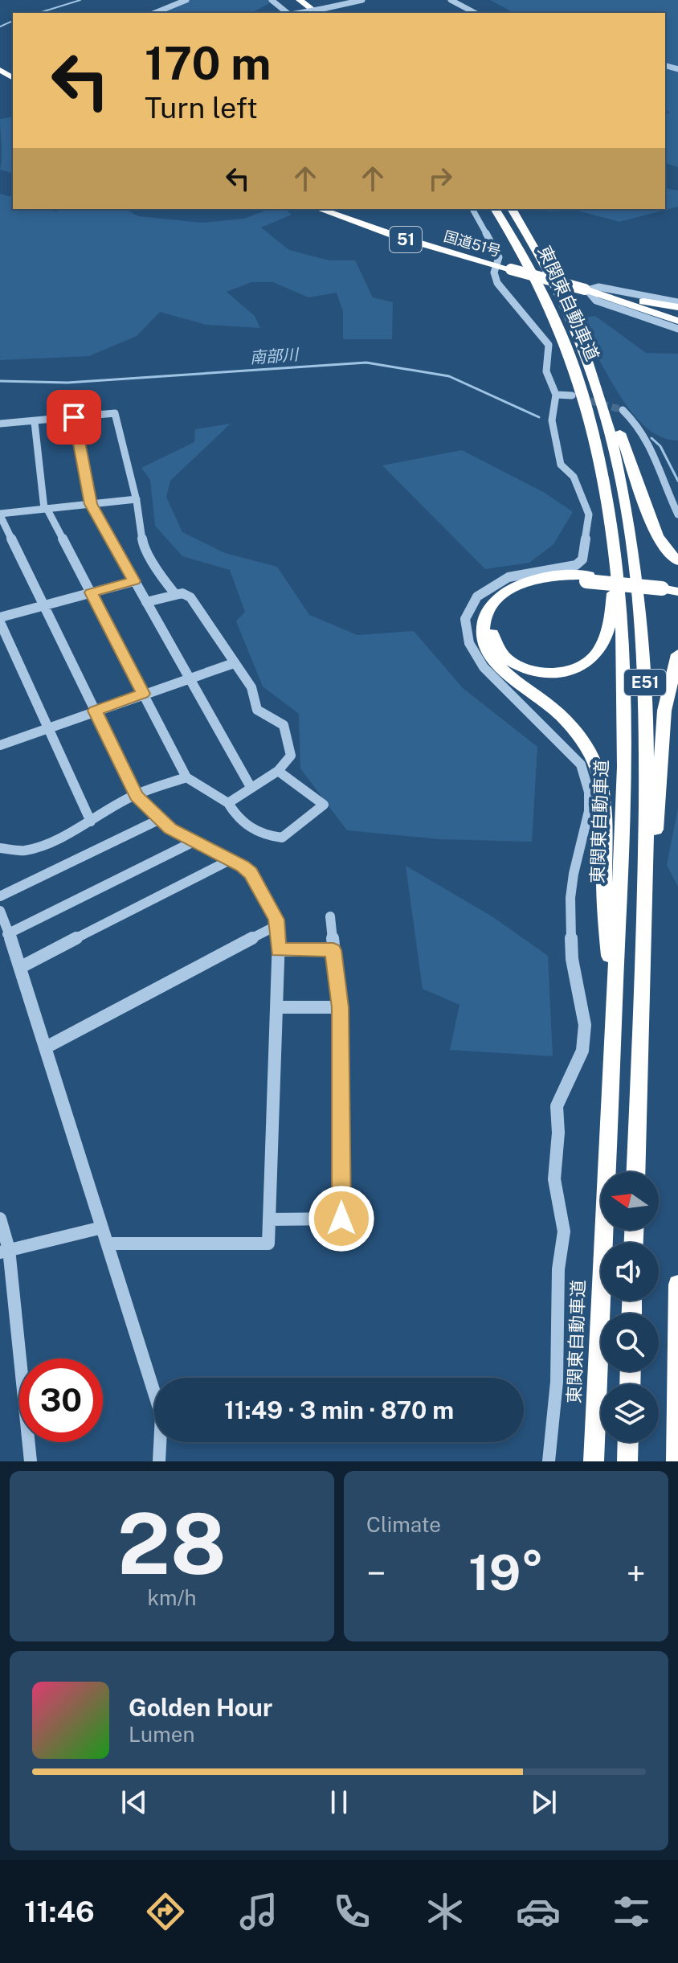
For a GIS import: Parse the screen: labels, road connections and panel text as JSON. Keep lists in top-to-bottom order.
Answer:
{
  "streets": {
    "highway": [
      "51",
      "国道51号",
      "東関東自動車道",
      "E51"
    ]
  },
  "water": ["南部川"],
  "north": "left",
  "page": {
    "turn": ["170 m", "Turn left"],
    "limit": "30",
    "trip": "11:49 · 3 min · 870 m",
    "tile": [
      ["28", "km/h"],
      "Climate"
    ],
    "heat": ["−", "19°", "+"],
    "song": ["Golden Hour", "Lumen"],
    "tabs": "11:46"
  }
}
